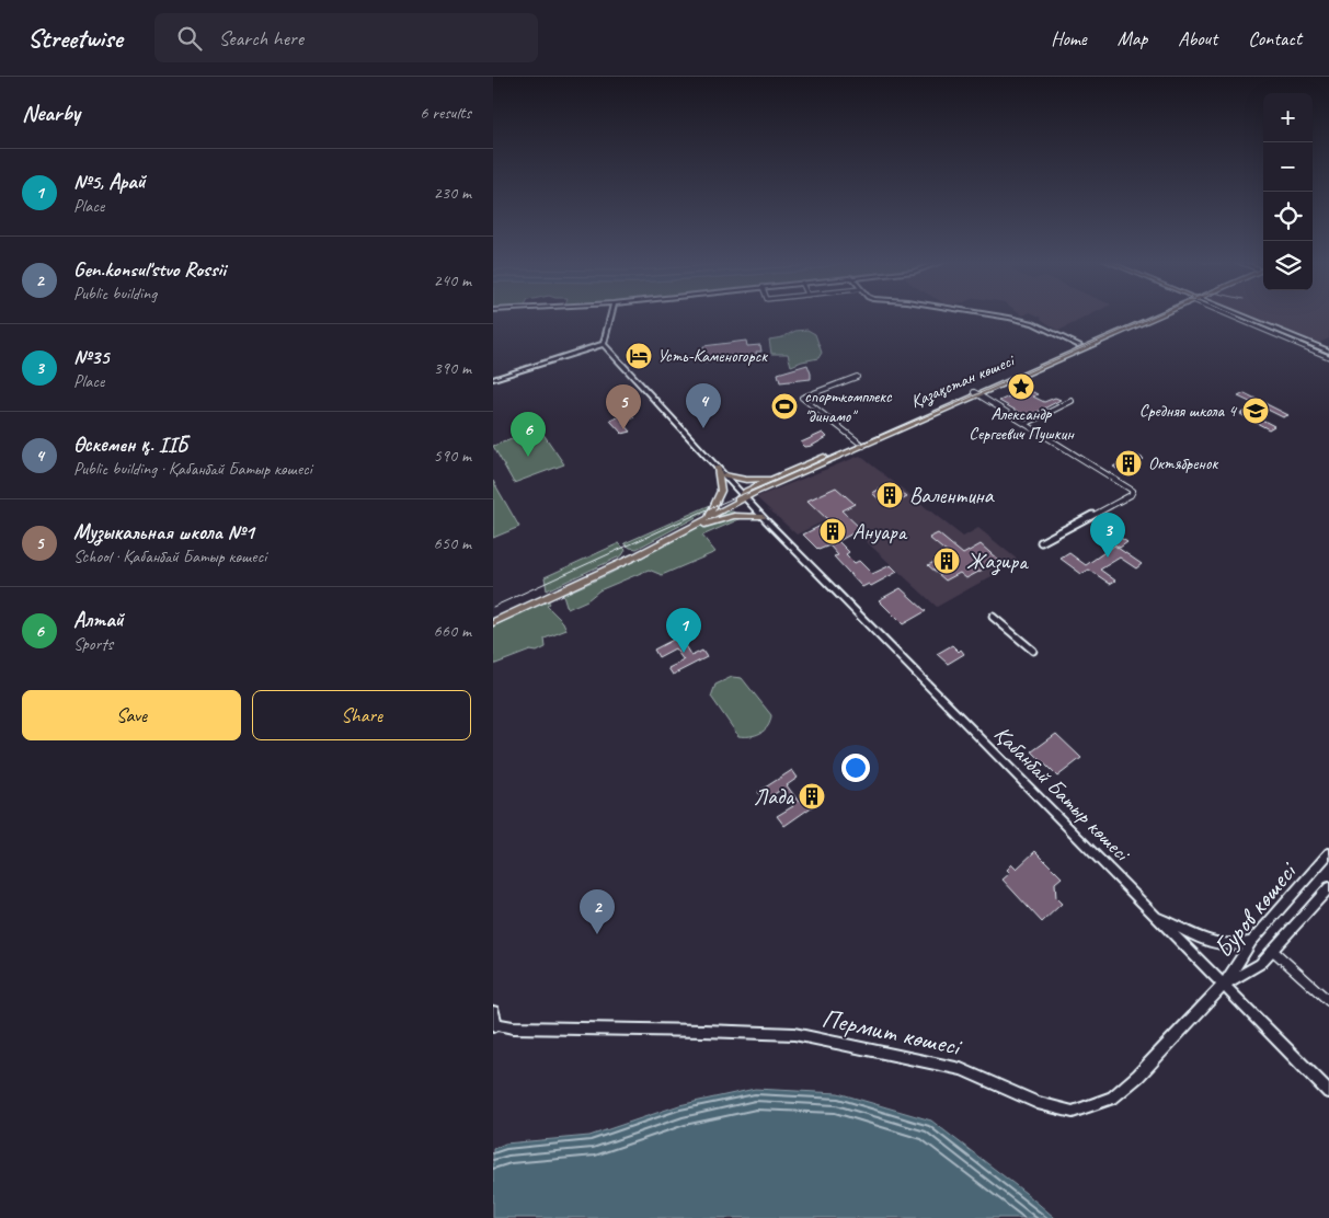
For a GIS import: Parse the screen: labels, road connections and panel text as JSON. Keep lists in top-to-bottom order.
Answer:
{
  "streets": {
    "main road": ["Қазақстан көшесі"],
    "street": ["Қабанбай Батыр көшесі", "Буров көшесі", "Пермит көшесі"]
  },
  "crossings": [
    ["Қазақстан көшесі", "Қабанбай Батыр көшесі"],
    ["Қабанбай Батыр көшесі", "Буров көшесі"],
    ["Қабанбай Батыр көшесі", "Пермит көшесі"],
    ["Буров көшесі", "Пермит көшесі"]
  ],
  "places": {
    "hotel": ["Усть-Каменогорск"],
    "place": ["Александр Сергеевич Пушкин"],
    "sports": ["спорткомплекс \"динамо\""],
    "school or university": ["Средняя школа 4"],
    "building": [
      "Октябренок",
      "Валентина",
      "Ануара",
      "Жазира",
      "Лада"
    ]
  },
  "page": {
    "header": "Streetwise",
    "search": "Search here",
    "nav": [
      "Home",
      "Map",
      "About",
      "Contact"
    ],
    "heading": ["Nearby", "6 results"],
    "map_buttons": ["+", "−"],
    "list": [
      {
        "mark": "1",
        "name": "№5, Арай",
        "note": "Place",
        "value": "230 m"
      },
      {
        "mark": "2",
        "name": "Gen.konsul'stvo Rossii",
        "note": "Public building",
        "value": "240 m"
      },
      {
        "mark": "3",
        "name": "№35",
        "note": "Place",
        "value": "390 m"
      },
      {
        "mark": "4",
        "name": "Өскемен қ. ІІБ",
        "note": "Public building · Қабанбай Батыр көшесі",
        "value": "590 m"
      },
      {
        "mark": "5",
        "name": "Музыкальная школа №1",
        "note": "School · Қабанбай Батыр көшесі",
        "value": "650 m"
      },
      {
        "mark": "6",
        "name": "Алтай",
        "note": "Sports",
        "value": "660 m"
      }
    ],
    "pins": [
      "4",
      "5",
      "6",
      "3",
      "1",
      "2"
    ],
    "buttons": ["Save", "Share"]
  }
}
